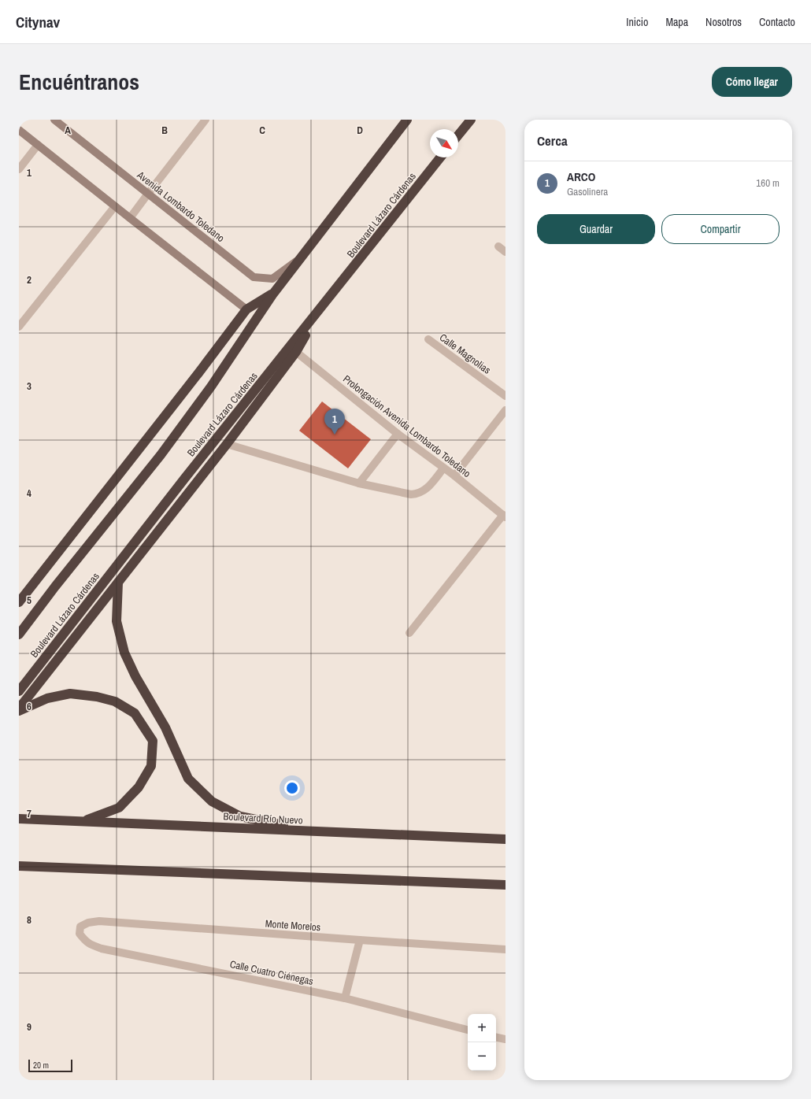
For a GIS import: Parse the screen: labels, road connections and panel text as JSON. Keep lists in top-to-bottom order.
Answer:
{
  "streets": {
    "highway": ["Boulevard Lázaro Cárdenas", "Boulevard Río Nuevo"],
    "main road": ["Avenida Lombardo Toledano"],
    "street": [
      "Calle Magnolias",
      "Prolongación Avenida Lombardo Toledano",
      "Monte Morelos",
      "Calle Cuatro Ciénegas"
    ]
  },
  "crossings": [
    ["Monte Morelos", "Calle Cuatro Ciénegas"]
  ],
  "scale_bar": "20 m",
  "north": "bottom right",
  "page": {
    "header": "Citynav",
    "nav": [
      "Inicio",
      "Mapa",
      "Nosotros",
      "Contacto"
    ],
    "title": "Encuéntranos",
    "buttons": [
      "Cómo llegar",
      ["Guardar", "Compartir"]
    ],
    "heading": "Cerca",
    "list": [
      {
        "mark": "1",
        "name": "ARCO",
        "note": "Gasolinera",
        "value": "160 m"
      }
    ],
    "pins": "1",
    "map_buttons": ["+", "−"],
    "scale": "20 m"
  },
  "grid": {
    "columns": [
      "A",
      "B",
      "C",
      "D"
    ],
    "rows": [
      "1",
      "2",
      "3",
      "4",
      "5",
      "6",
      "7",
      "8",
      "9"
    ]
  }
}
